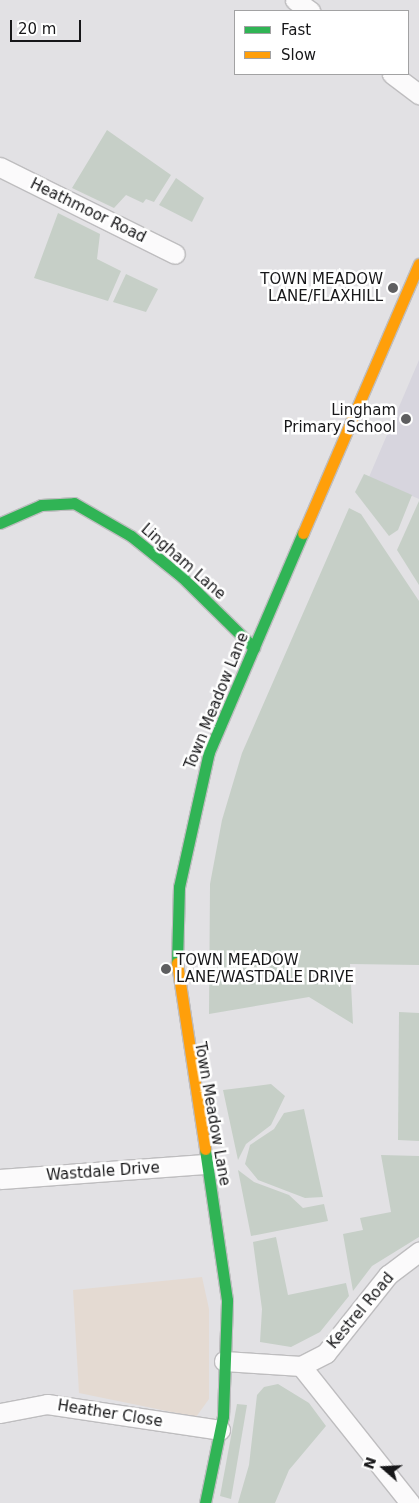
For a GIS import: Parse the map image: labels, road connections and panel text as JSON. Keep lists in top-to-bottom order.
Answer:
{
  "streets": {
    "street": [
      "Heathmoor Road",
      "Lingham Lane",
      "Town Meadow Lane",
      "Wastdale Drive",
      "Kestrel Road",
      "Heather Close"
    ]
  },
  "crossings": [
    ["Lingham Lane", "Town Meadow Lane"],
    ["Town Meadow Lane", "Wastdale Drive"],
    ["Town Meadow Lane", "Heather Close"]
  ],
  "places": ["TOWN MEADOW LANE/FLAXHILL", "Lingham Primary School", "TOWN MEADOW LANE/WASTDALE DRIVE"],
  "legend": ["Fast", "Slow"],
  "scale_bar": "20 m",
  "north": "left"
}
